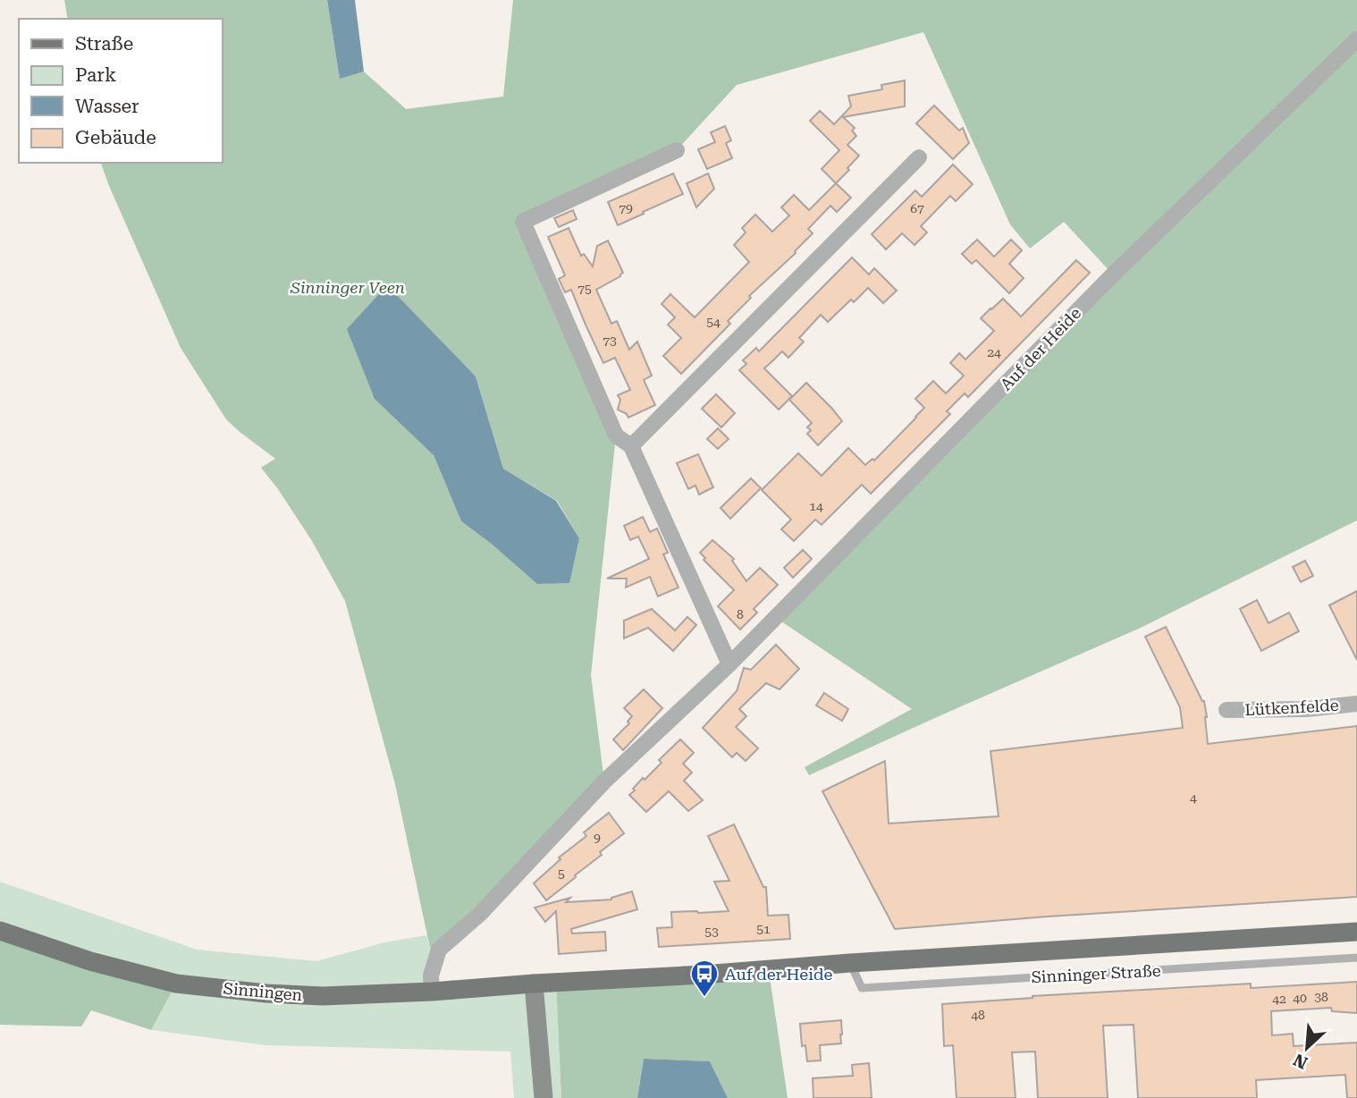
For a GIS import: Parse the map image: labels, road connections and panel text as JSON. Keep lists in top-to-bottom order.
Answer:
{
  "streets": {
    "main road": ["Sinninger Straße", "Sinningen"],
    "street": ["Auf der Heide", "Lütkenfelde"]
  },
  "crossings": [
    ["Auf der Heide", "Sinningen"],
    ["Sinninger Straße", "Sinningen"]
  ],
  "parks": ["Sinninger Veen"],
  "places": {
    "bus stop": ["Auf der Heide"]
  },
  "house_numbers": [
    "79",
    "67",
    "75",
    "54",
    "73",
    "24",
    "14",
    "8",
    "4",
    "9",
    "5",
    "51",
    "53",
    "38",
    "40",
    "42",
    "48"
  ],
  "legend": [
    "Straße",
    "Park",
    "Wasser",
    "Gebäude"
  ],
  "north": "bottom left"
}
